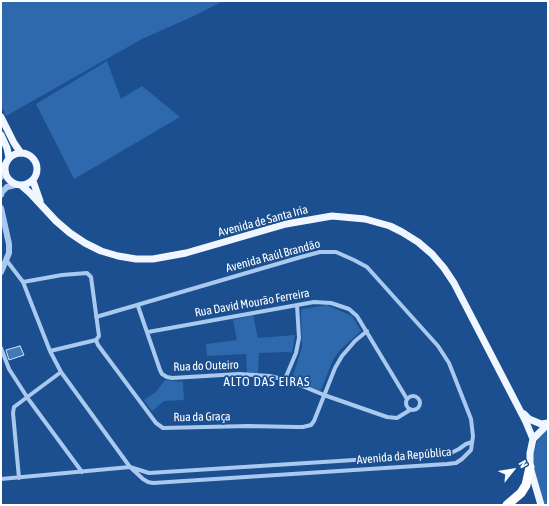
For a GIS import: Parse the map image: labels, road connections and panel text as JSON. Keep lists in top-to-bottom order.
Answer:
{
  "streets": {
    "main road": ["Avenida de Santa Iria"],
    "street": [
      "Avenida Raúl Brandão",
      "Rua David Mourão Ferreira",
      "Rua do Outeiro",
      "Rua da Graça",
      "Avenida da República"
    ]
  },
  "crossings": [
    ["Avenida Raúl Brandão", "Rua do Outeiro"],
    ["Avenida Raúl Brandão", "Avenida da República"],
    ["Rua David Mourão Ferreira", "Rua do Outeiro"],
    ["Rua David Mourão Ferreira", "Rua da Graça"],
    ["Rua do Outeiro", "Rua da Graça"]
  ],
  "districts": ["ALTO DAS EIRAS"],
  "north": "top right"
}
